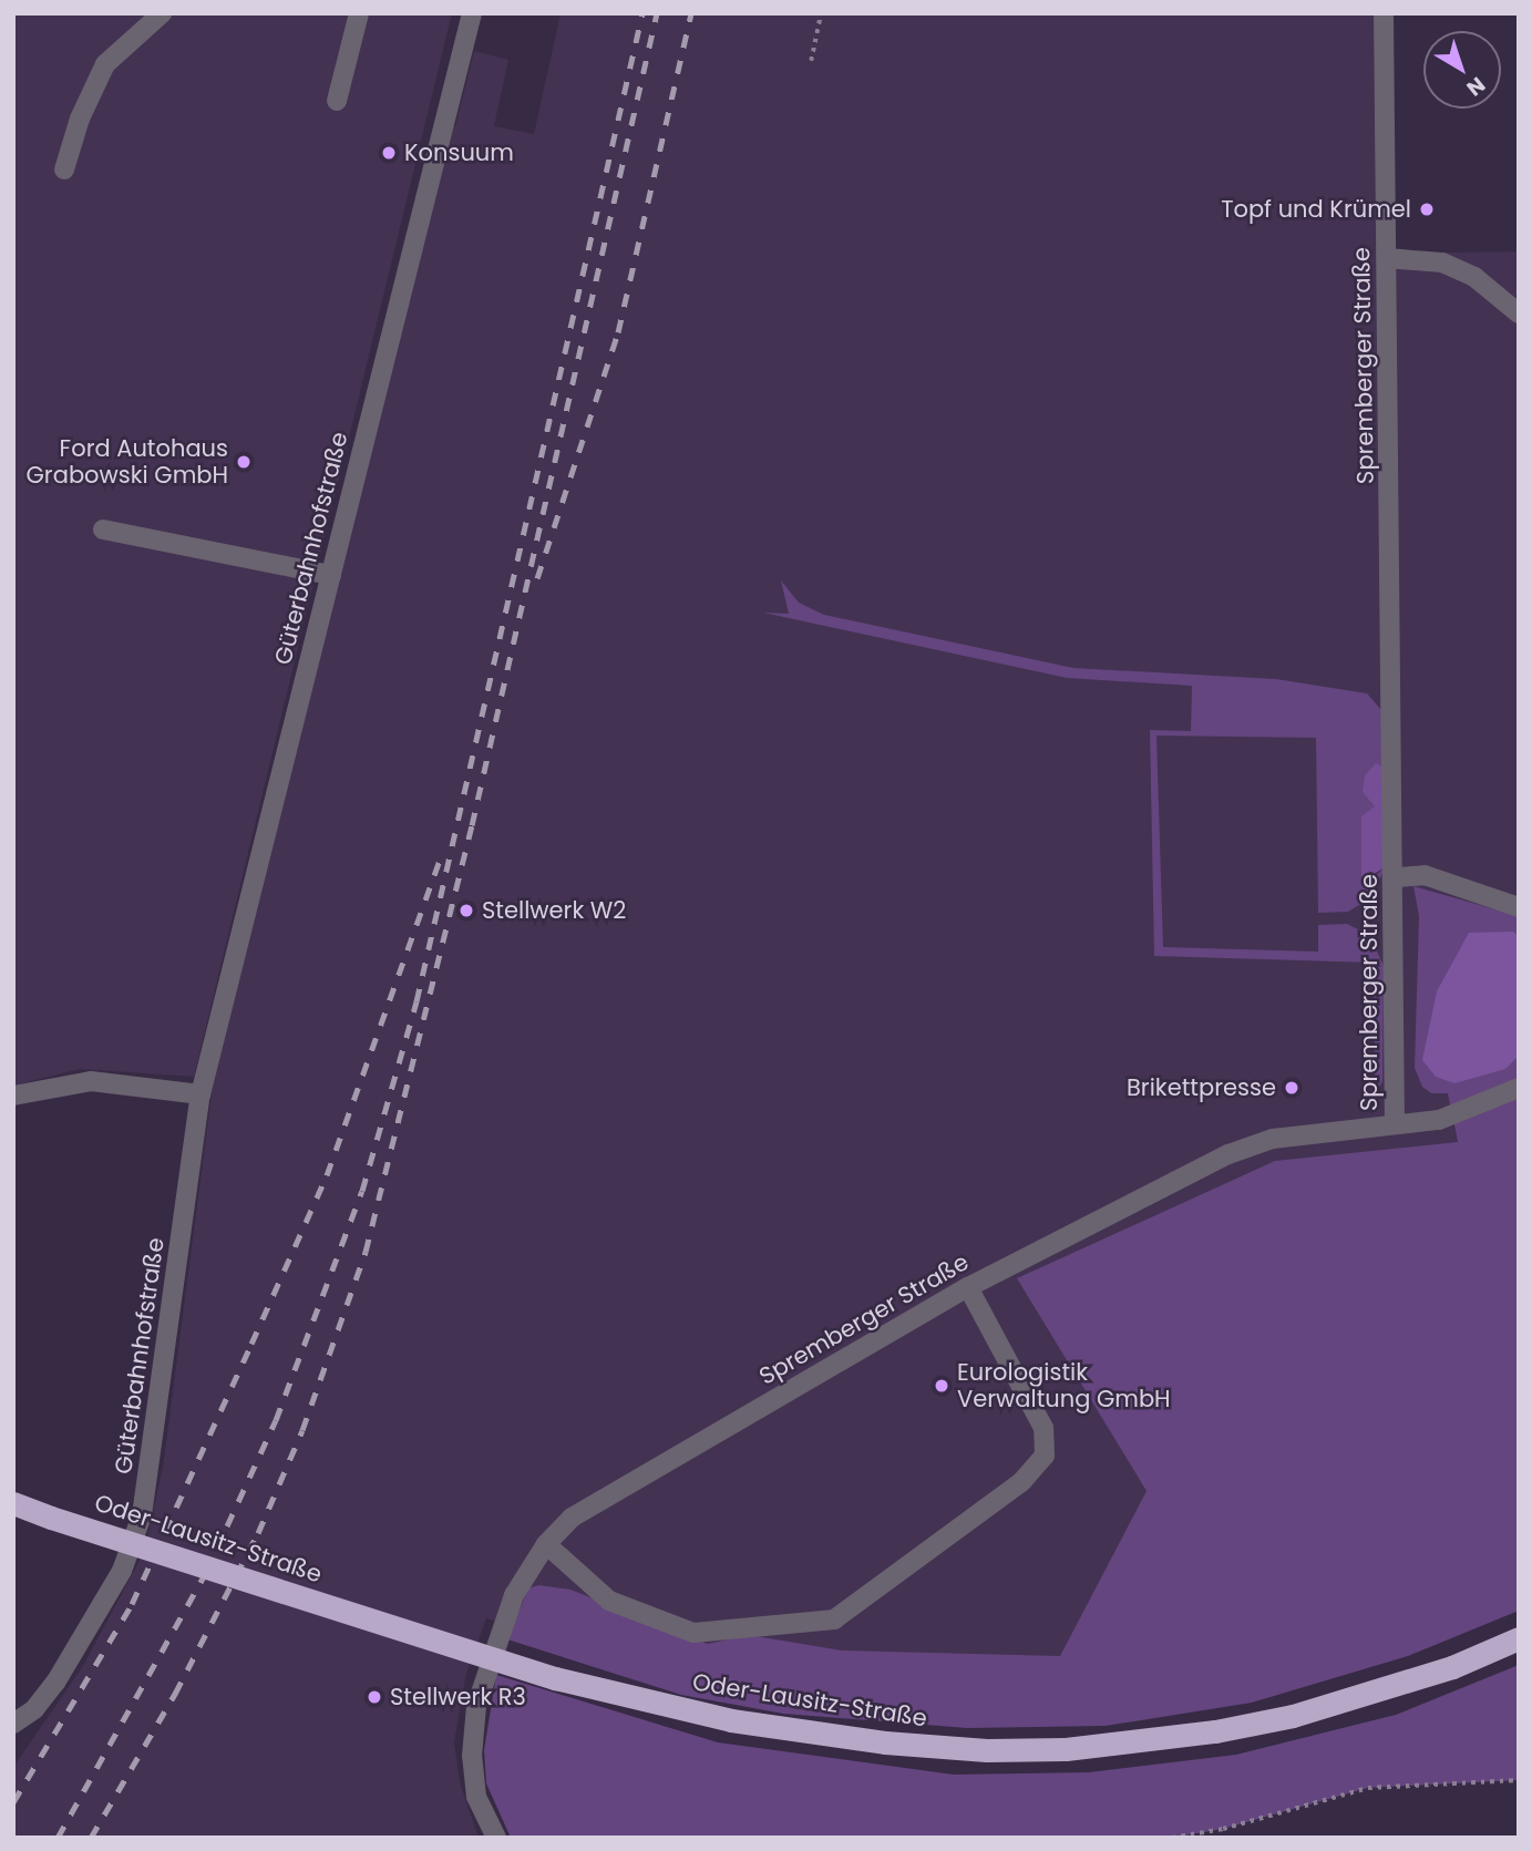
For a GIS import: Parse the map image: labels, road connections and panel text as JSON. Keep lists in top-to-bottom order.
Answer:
{
  "streets": {
    "highway": ["Oder-Lausitz-Straße"],
    "street": ["Spremberger Straße", "Güterbahnhofstraße"]
  },
  "places": [
    "Konsuum",
    "Topf und Krümel",
    "Ford Autohaus Grabowski GmbH",
    "Stellwerk W2",
    "Brikettpresse",
    "Eurologistik Verwaltung GmbH",
    "Stellwerk R3"
  ],
  "north": "bottom right"
}
